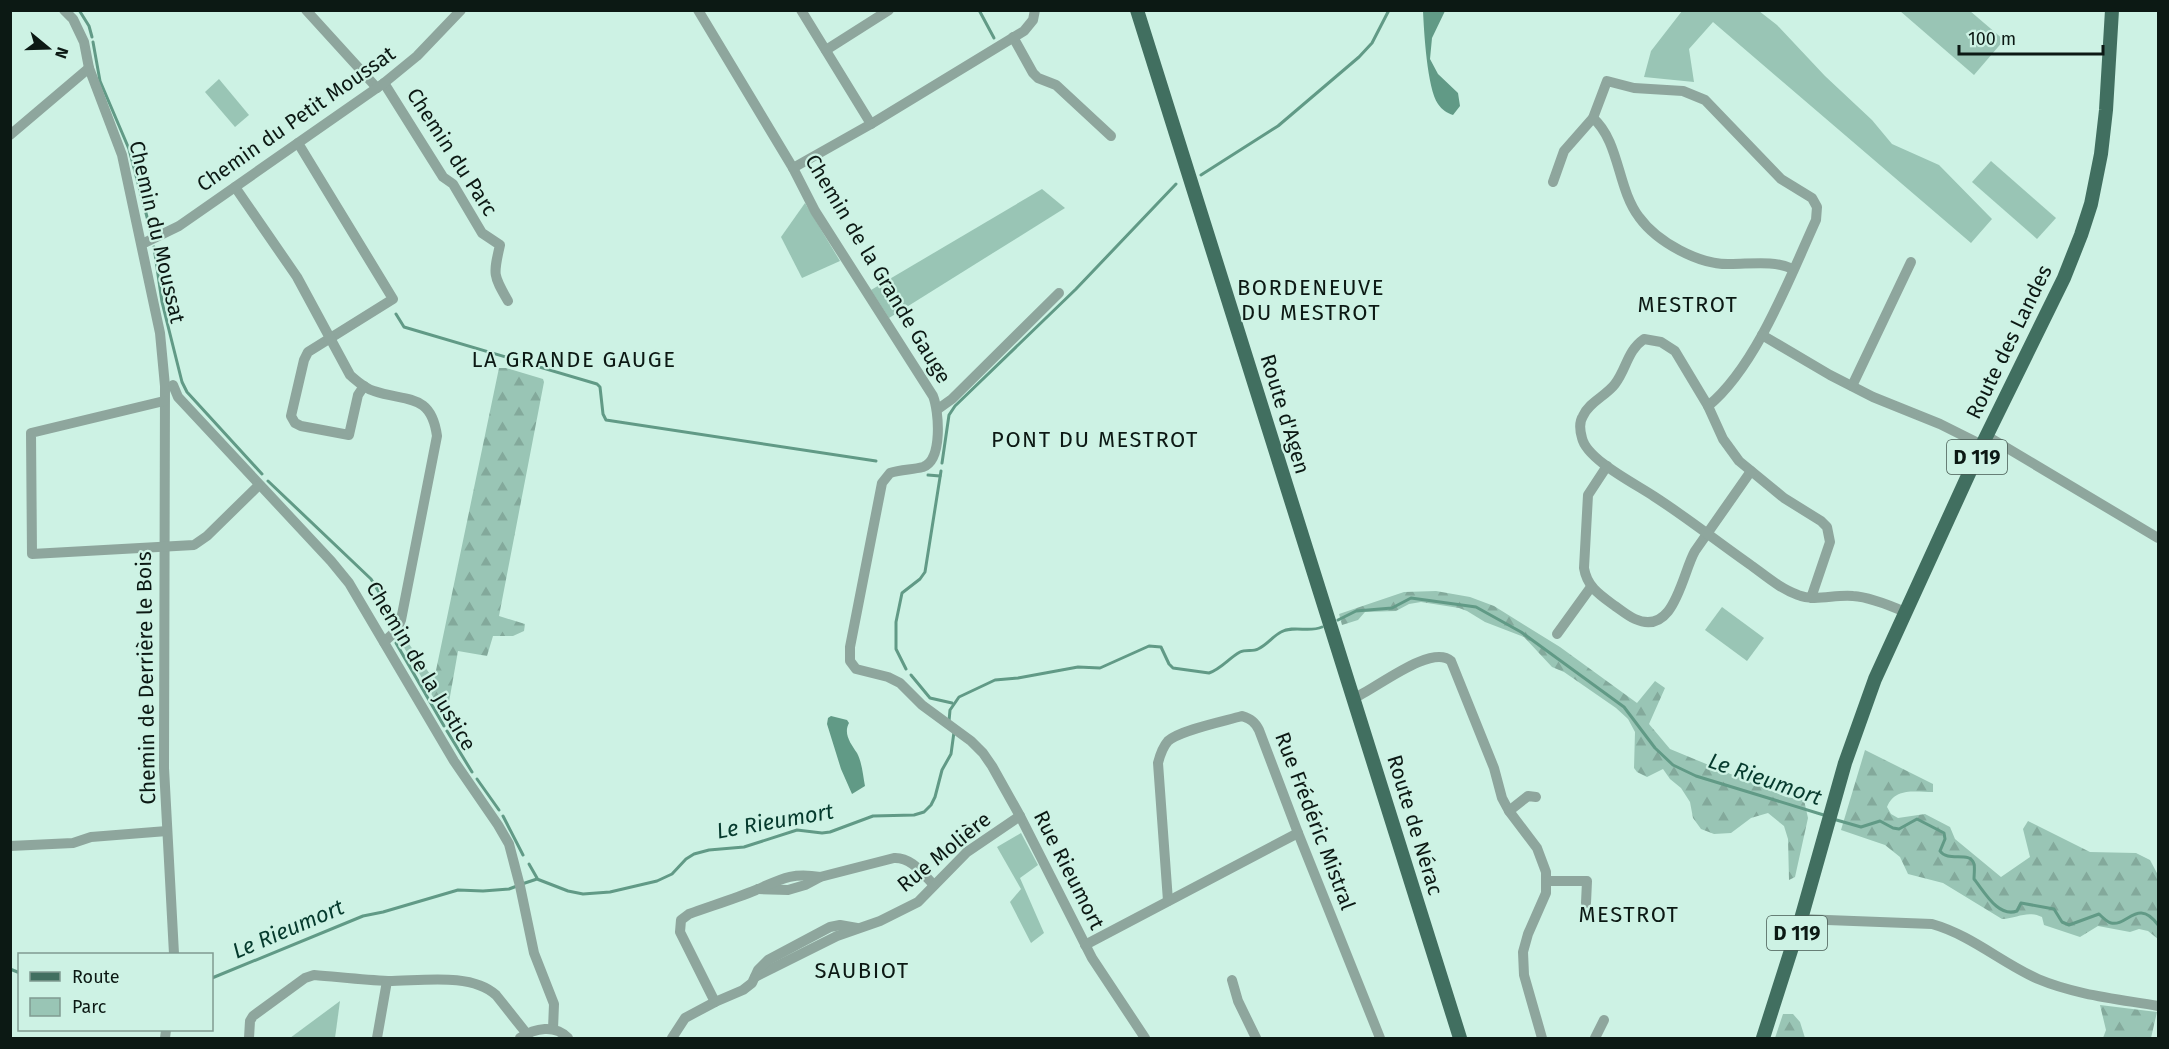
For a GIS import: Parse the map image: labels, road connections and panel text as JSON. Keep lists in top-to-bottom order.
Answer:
{
  "streets": {
    "main road": [
      "Route des Landes",
      "Route d'Agen",
      "D 119",
      "Route de Nérac"
    ],
    "street": [
      "Chemin du Petit Moussat",
      "Chemin du Parc",
      "Chemin du Moussat",
      "Chemin de la Grande Gauge",
      "Chemin de la Justice",
      "Chemin de Derrière le Bois",
      "Rue Frédéric Mistral",
      "Rue Molière",
      "Rue Rieumort"
    ]
  },
  "crossings": [
    ["Chemin du Petit Moussat", "Chemin du Parc"],
    ["Chemin du Petit Moussat", "Chemin du Moussat"],
    ["Chemin du Moussat", "Chemin de Derrière le Bois"],
    ["Chemin de la Grande Gauge", "Rue Rieumort"],
    ["Route des Landes", "D 119"],
    ["Route d'Agen", "Route de Nérac"],
    ["Rue Molière", "Rue Rieumort"]
  ],
  "districts": [
    "BORDENEUVE DU MESTROT",
    "MESTROT",
    "LA GRANDE GAUGE",
    "PONT DU MESTROT",
    "MESTROT",
    "SAUBIOT"
  ],
  "water": ["Le Rieumort"],
  "legend": ["Route", "Parc"],
  "scale_bar": "100 m",
  "north": "right"
}
